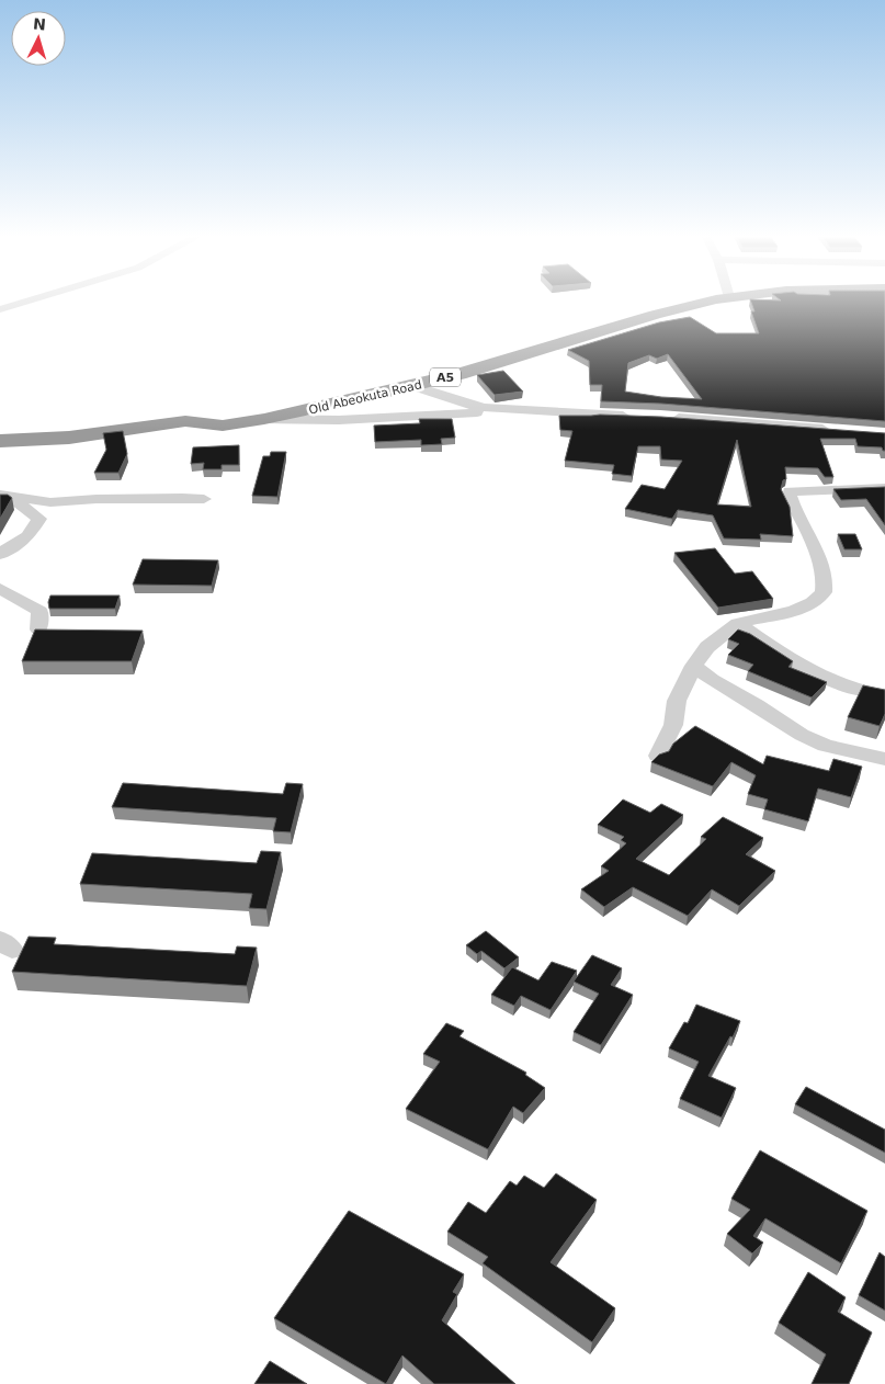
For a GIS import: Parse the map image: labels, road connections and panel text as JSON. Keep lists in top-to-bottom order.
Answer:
{
  "streets": {
    "highway": ["A5", "Old Abeokuta Road"]
  },
  "north": "top"
}
